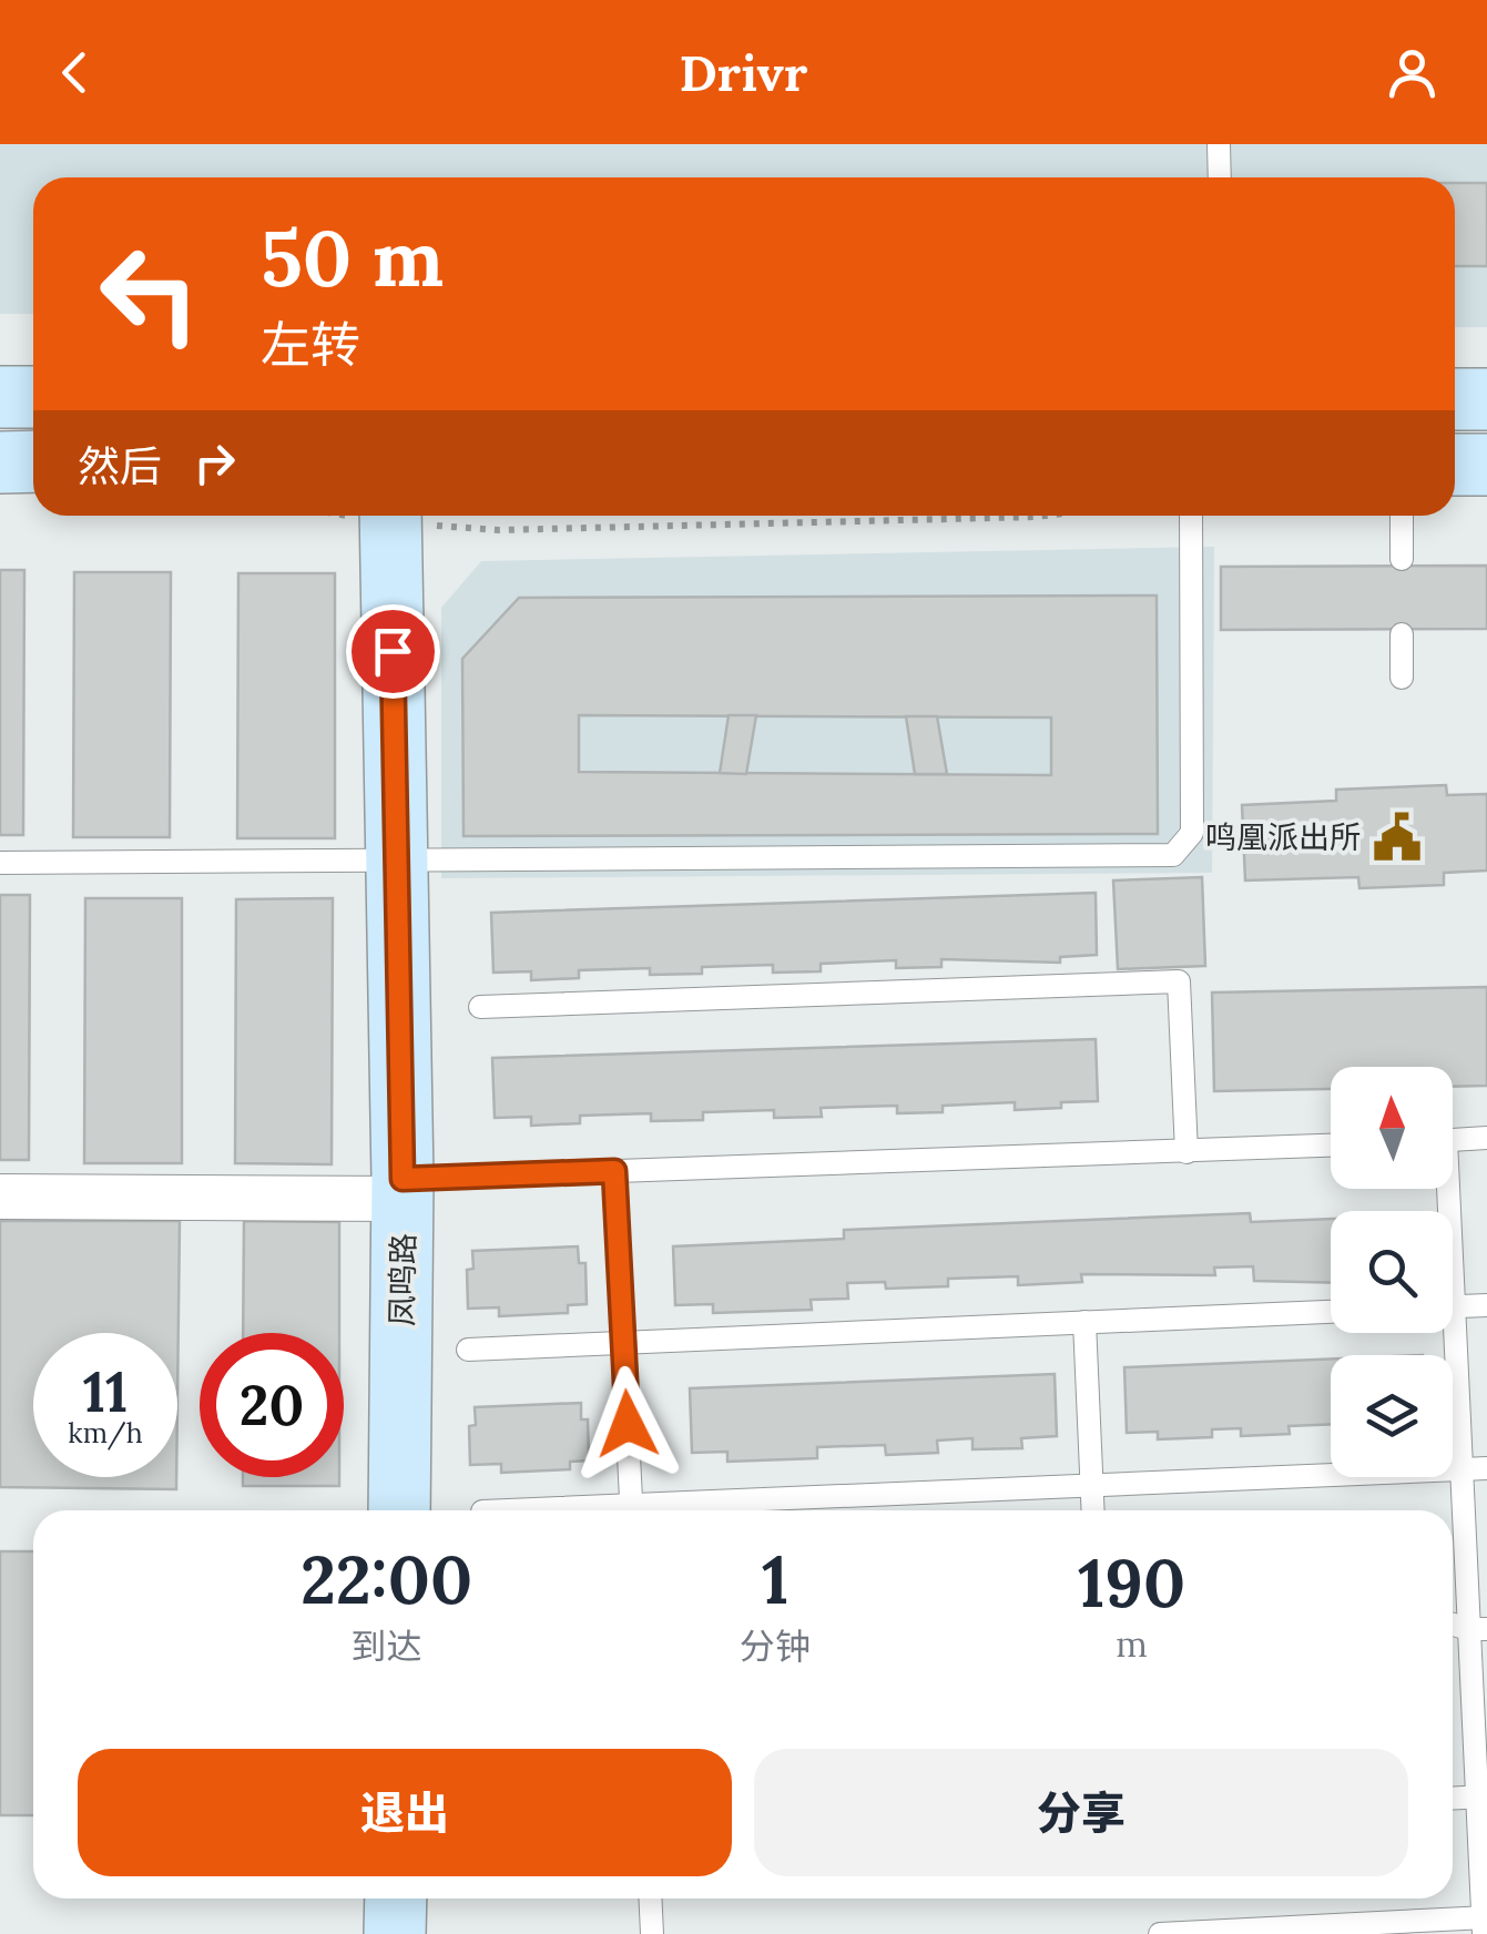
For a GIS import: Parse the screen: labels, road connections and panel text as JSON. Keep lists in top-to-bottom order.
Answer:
{
  "streets": {
    "street": ["凤鸣路"]
  },
  "places": {
    "public building": ["鸣凰派出所"]
  },
  "north": "top",
  "page": {
    "header": "Drivr",
    "turn": ["50 m", "左转"],
    "then": "然后",
    "speed": "11 km/h",
    "limit": "20",
    "eta": [
      "22:00",
      "到达",
      "1",
      "分钟",
      "190",
      "m"
    ],
    "buttons": ["退出", "分享"]
  }
}
